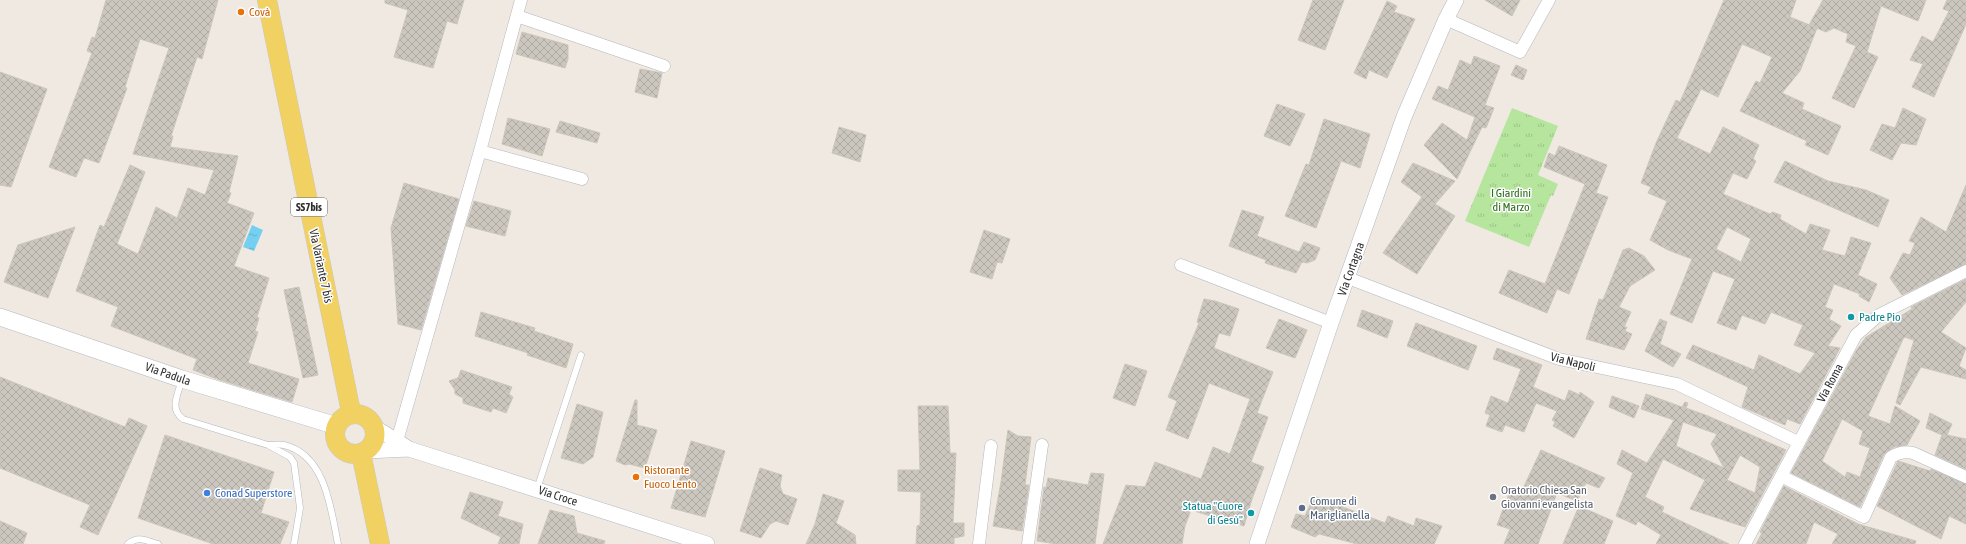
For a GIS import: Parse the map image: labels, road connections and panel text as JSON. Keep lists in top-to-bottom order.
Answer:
{
  "streets": {
    "main road": ["SS7bis", "Via Variante 7 bis", "Via Padula"],
    "street": [
      "Via Cortagna",
      "Via Napoli",
      "Via Roma",
      "Via Croce"
    ]
  },
  "crossings": [
    ["Via Variante 7 bis", "Via Padula"],
    ["Via Variante 7 bis", "Via Croce"],
    ["Via Cortagna", "Via Napoli"],
    ["Via Napoli", "Via Roma"],
    ["Via Padula", "Via Croce"]
  ],
  "parks": ["I Giardini di Marzo"],
  "places": [
    "Covà",
    "Padre Pio",
    "Ristorante Fuoco Lento",
    "Conad Superstore",
    "Oratorio Chiesa San Giovanni evangelista",
    "Comune di Mariglianella",
    "Statua \"Cuore di Gesù\""
  ]
}
